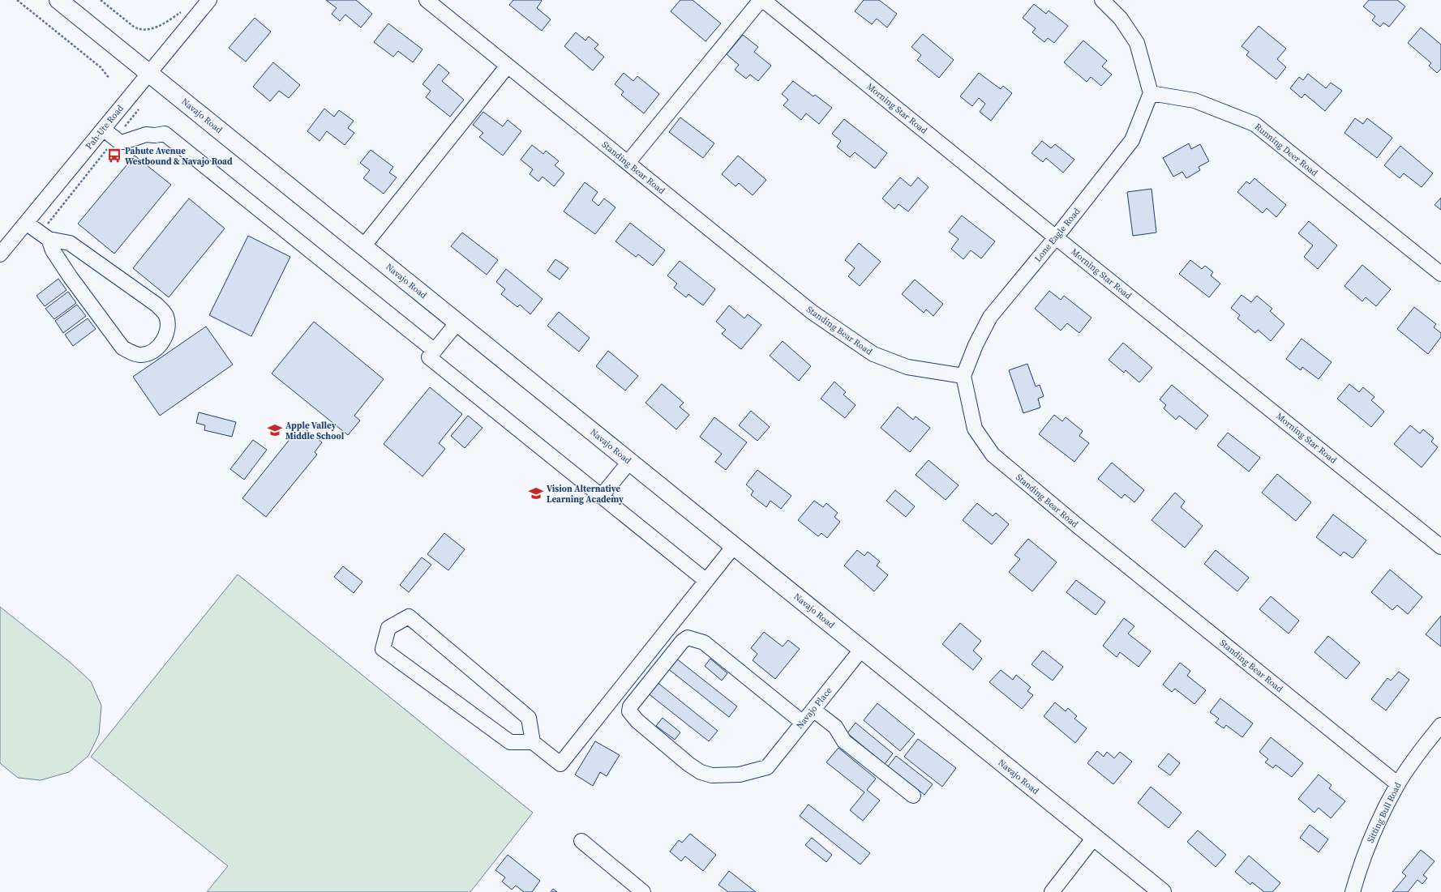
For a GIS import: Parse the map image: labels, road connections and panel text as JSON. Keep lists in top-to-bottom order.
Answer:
{
  "streets": {
    "main road": ["Navajo Road"],
    "street": [
      "Morning Star Road",
      "Pah-Ute Road",
      "Running Deer Road",
      "Standing Bear Road",
      "Lone Eagle Road",
      "Navajo Place",
      "Sitting Bull Road"
    ]
  },
  "crossings": [
    ["Morning Star Road", "Lone Eagle Road"],
    ["Navajo Road", "Pah-Ute Road"],
    ["Navajo Road", "Navajo Place"],
    ["Running Deer Road", "Lone Eagle Road"],
    ["Standing Bear Road", "Lone Eagle Road"],
    ["Standing Bear Road", "Sitting Bull Road"]
  ],
  "places": {
    "bus stop": ["Pahute Avenue Westbound & Navajo Road"],
    "school or university": ["Apple Valley Middle School", "Vision Alternative Learning Academy"]
  }
}
